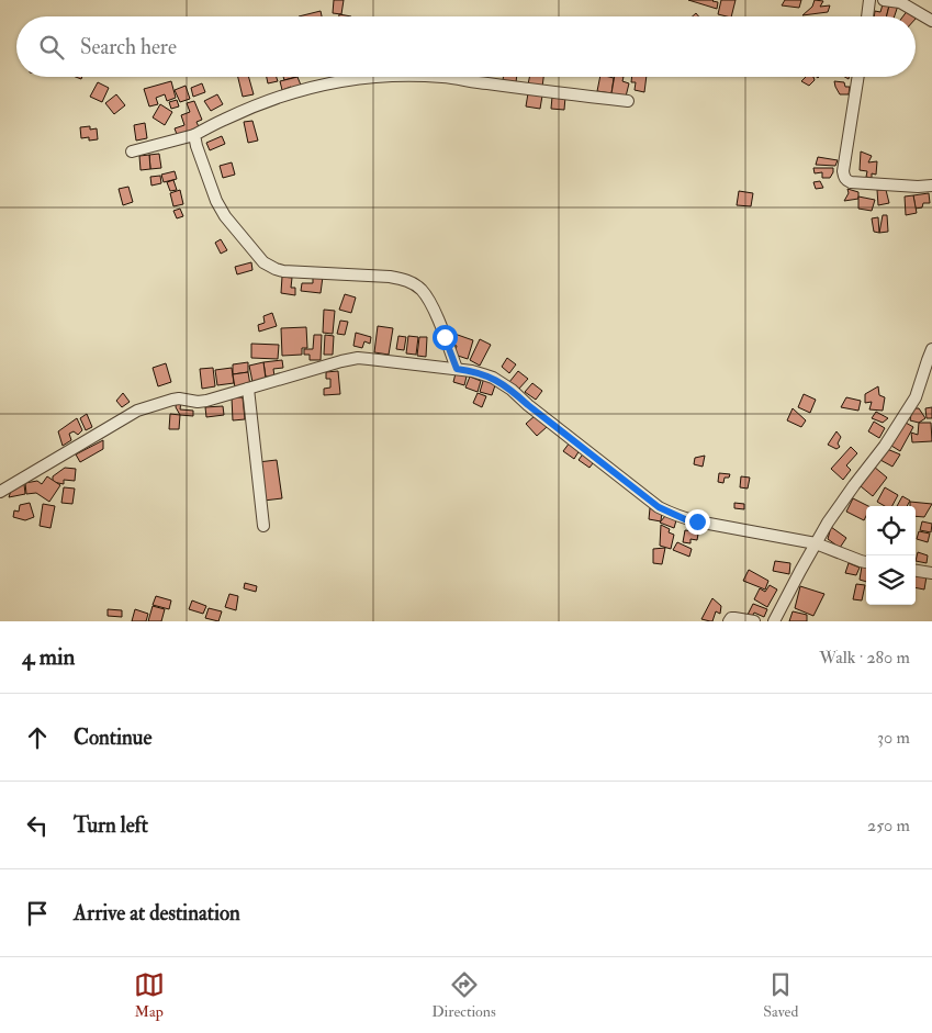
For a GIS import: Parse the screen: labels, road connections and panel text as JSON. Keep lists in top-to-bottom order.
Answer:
{
  "page": {
    "search": "Search here",
    "heading": ["4 min", "Walk · 280 m"],
    "list": [
      ["Continue", "30 m"],
      ["Turn left", "250 m"],
      "Arrive at destination"
    ],
    "nav": ["Map", "Directions", "Saved"]
  }
}
